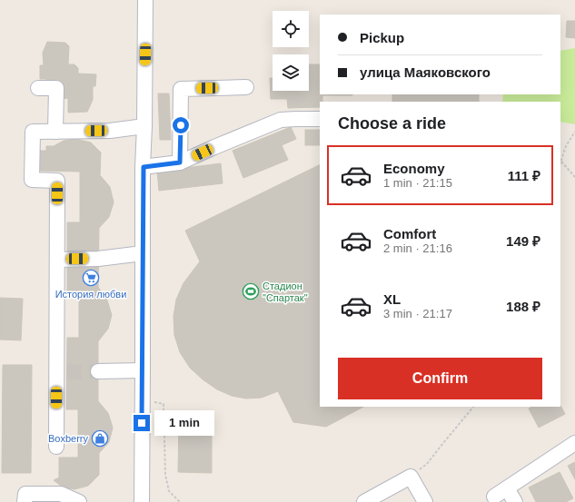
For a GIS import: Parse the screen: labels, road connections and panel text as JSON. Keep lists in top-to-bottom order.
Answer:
{
  "places": {
    "supermarket": ["История любви"],
    "sports": ["Стадион \"Спартак\""],
    "shop": ["Boxberry"]
  },
  "page": {
    "banner": ["Pickup", "улица Маяковского"],
    "heading": "Choose a ride",
    "list": [
      {
        "name": "Economy",
        "note": "1 min · 21:15",
        "value": "111 ₽"
      },
      {
        "name": "Comfort",
        "note": "2 min · 21:16",
        "value": "149 ₽"
      },
      {
        "name": "XL",
        "note": "3 min · 21:17",
        "value": "188 ₽"
      }
    ],
    "buttons": "Confirm",
    "bubble": "1 min"
  }
}
